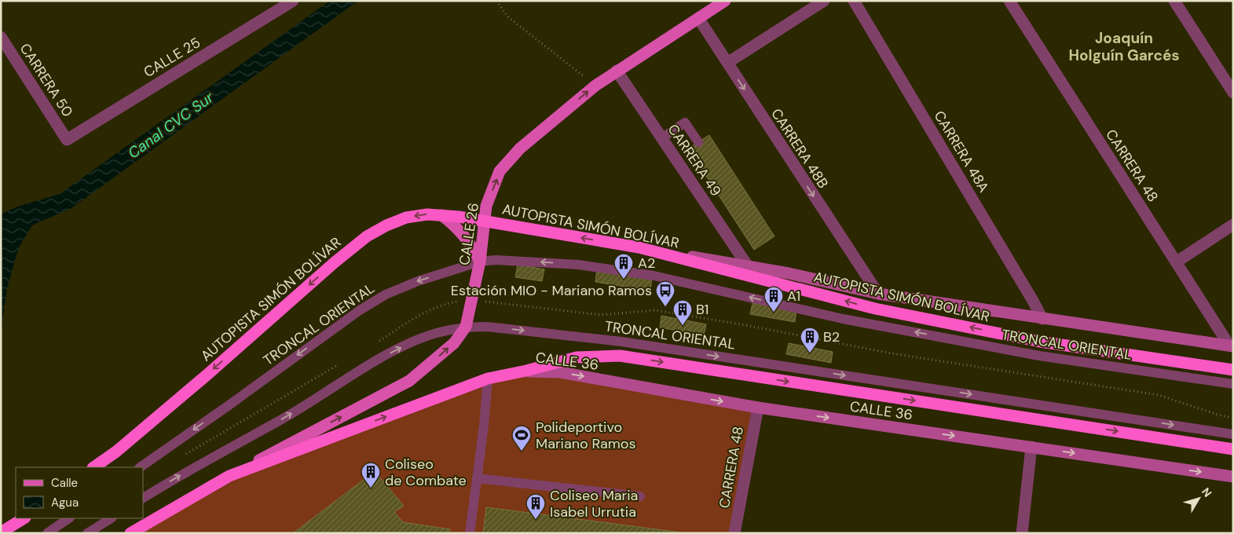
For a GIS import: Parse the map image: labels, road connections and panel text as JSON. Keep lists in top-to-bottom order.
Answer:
{
  "streets": {
    "highway": ["AUTOPISTA SIMÓN BOLÍVAR"],
    "main road": ["CALLE 26"],
    "street": [
      "CALLE 25",
      "CARRERA 50",
      "CARRERA 48B",
      "CARRERA 48A",
      "CARRERA 49",
      "CARRERA 48",
      "CALLE 36"
    ],
    "lane": ["TRONCAL ORIENTAL"]
  },
  "crossings": [
    ["CALLE 25", "CARRERA 50"],
    ["CARRERA 48B", "CALLE 26"],
    ["CARRERA 49", "CALLE 26"],
    ["CARRERA 48", "CALLE 36"],
    ["AUTOPISTA SIMÓN BOLÍVAR", "CALLE 26"],
    ["CALLE 26", "TRONCAL ORIENTAL"]
  ],
  "one_way": ["CARRERA 48B", "CALLE 26", "CALLE 36"],
  "districts": ["Joaquín Holguín Garcés"],
  "water": ["Canal CVC Sur"],
  "places": {
    "building": [
      "A2",
      "A1",
      "B1",
      "B2",
      "Coliseo de Combate",
      "Coliseo Maria Isabel Urrutia"
    ],
    "bus stop": ["Estación MIO - Mariano Ramos"],
    "sports": ["Polideportivo Mariano Ramos"]
  },
  "legend": ["Calle", "Agua"],
  "north": "top right"
}
